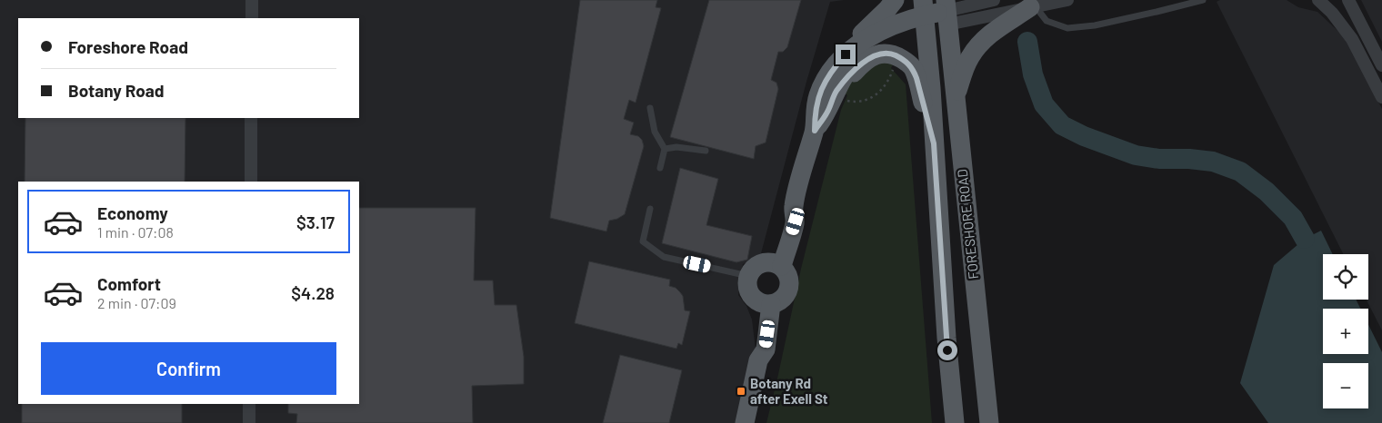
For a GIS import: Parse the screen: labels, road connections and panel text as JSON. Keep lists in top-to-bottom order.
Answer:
{
  "streets": {
    "main road": ["FORESHORE ROAD"]
  },
  "places": {
    "transit": ["Botany Rd after Exell St"]
  },
  "page": {
    "banner": ["Foreshore Road", "Botany Road"],
    "list": [
      {
        "name": "Economy",
        "note": "1 min · 07:08",
        "value": "$3.17"
      },
      {
        "name": "Comfort",
        "note": "2 min · 07:09",
        "value": "$4.28"
      }
    ],
    "map_buttons": ["+", "−"],
    "buttons": "Confirm"
  }
}
